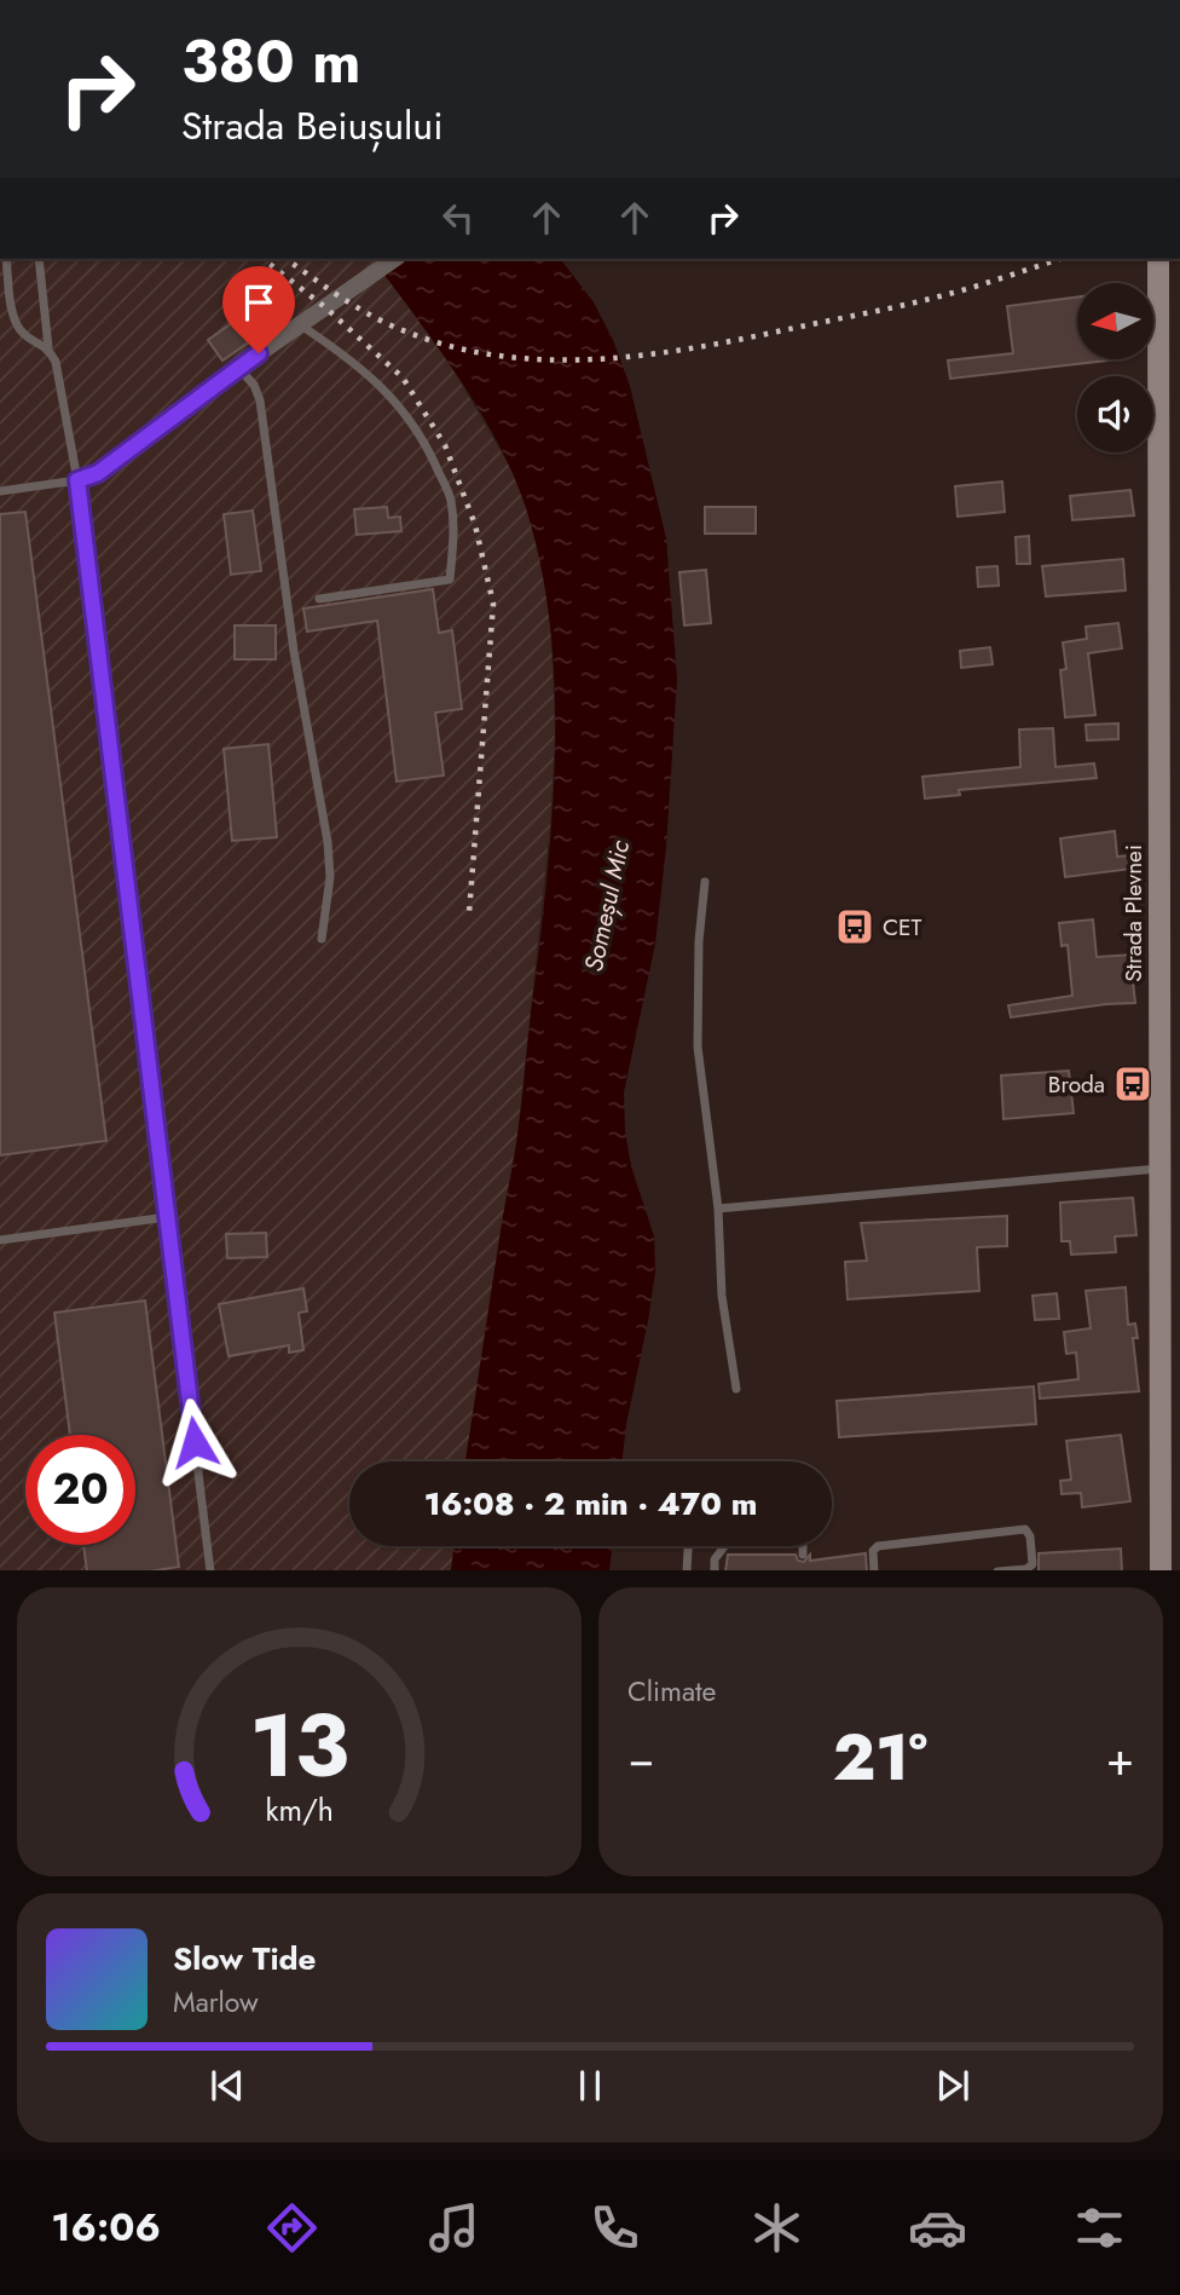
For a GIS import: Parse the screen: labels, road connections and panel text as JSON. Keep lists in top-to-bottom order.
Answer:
{
  "streets": {
    "main road": ["Strada Plevnei"]
  },
  "water": ["Someșul Mic"],
  "places": {
    "bus stop": ["CET", "Broda"]
  },
  "north": "left",
  "page": {
    "turn": ["380 m", "Strada Beiușului"],
    "limit": "20",
    "trip": "16:08 · 2 min · 470 m",
    "tile": "Climate",
    "heat": ["−", "21°", "+"],
    "song": ["Slow Tide", "Marlow"],
    "tabs": "16:06",
    "gauge": ["13", "km/h"]
  }
}
